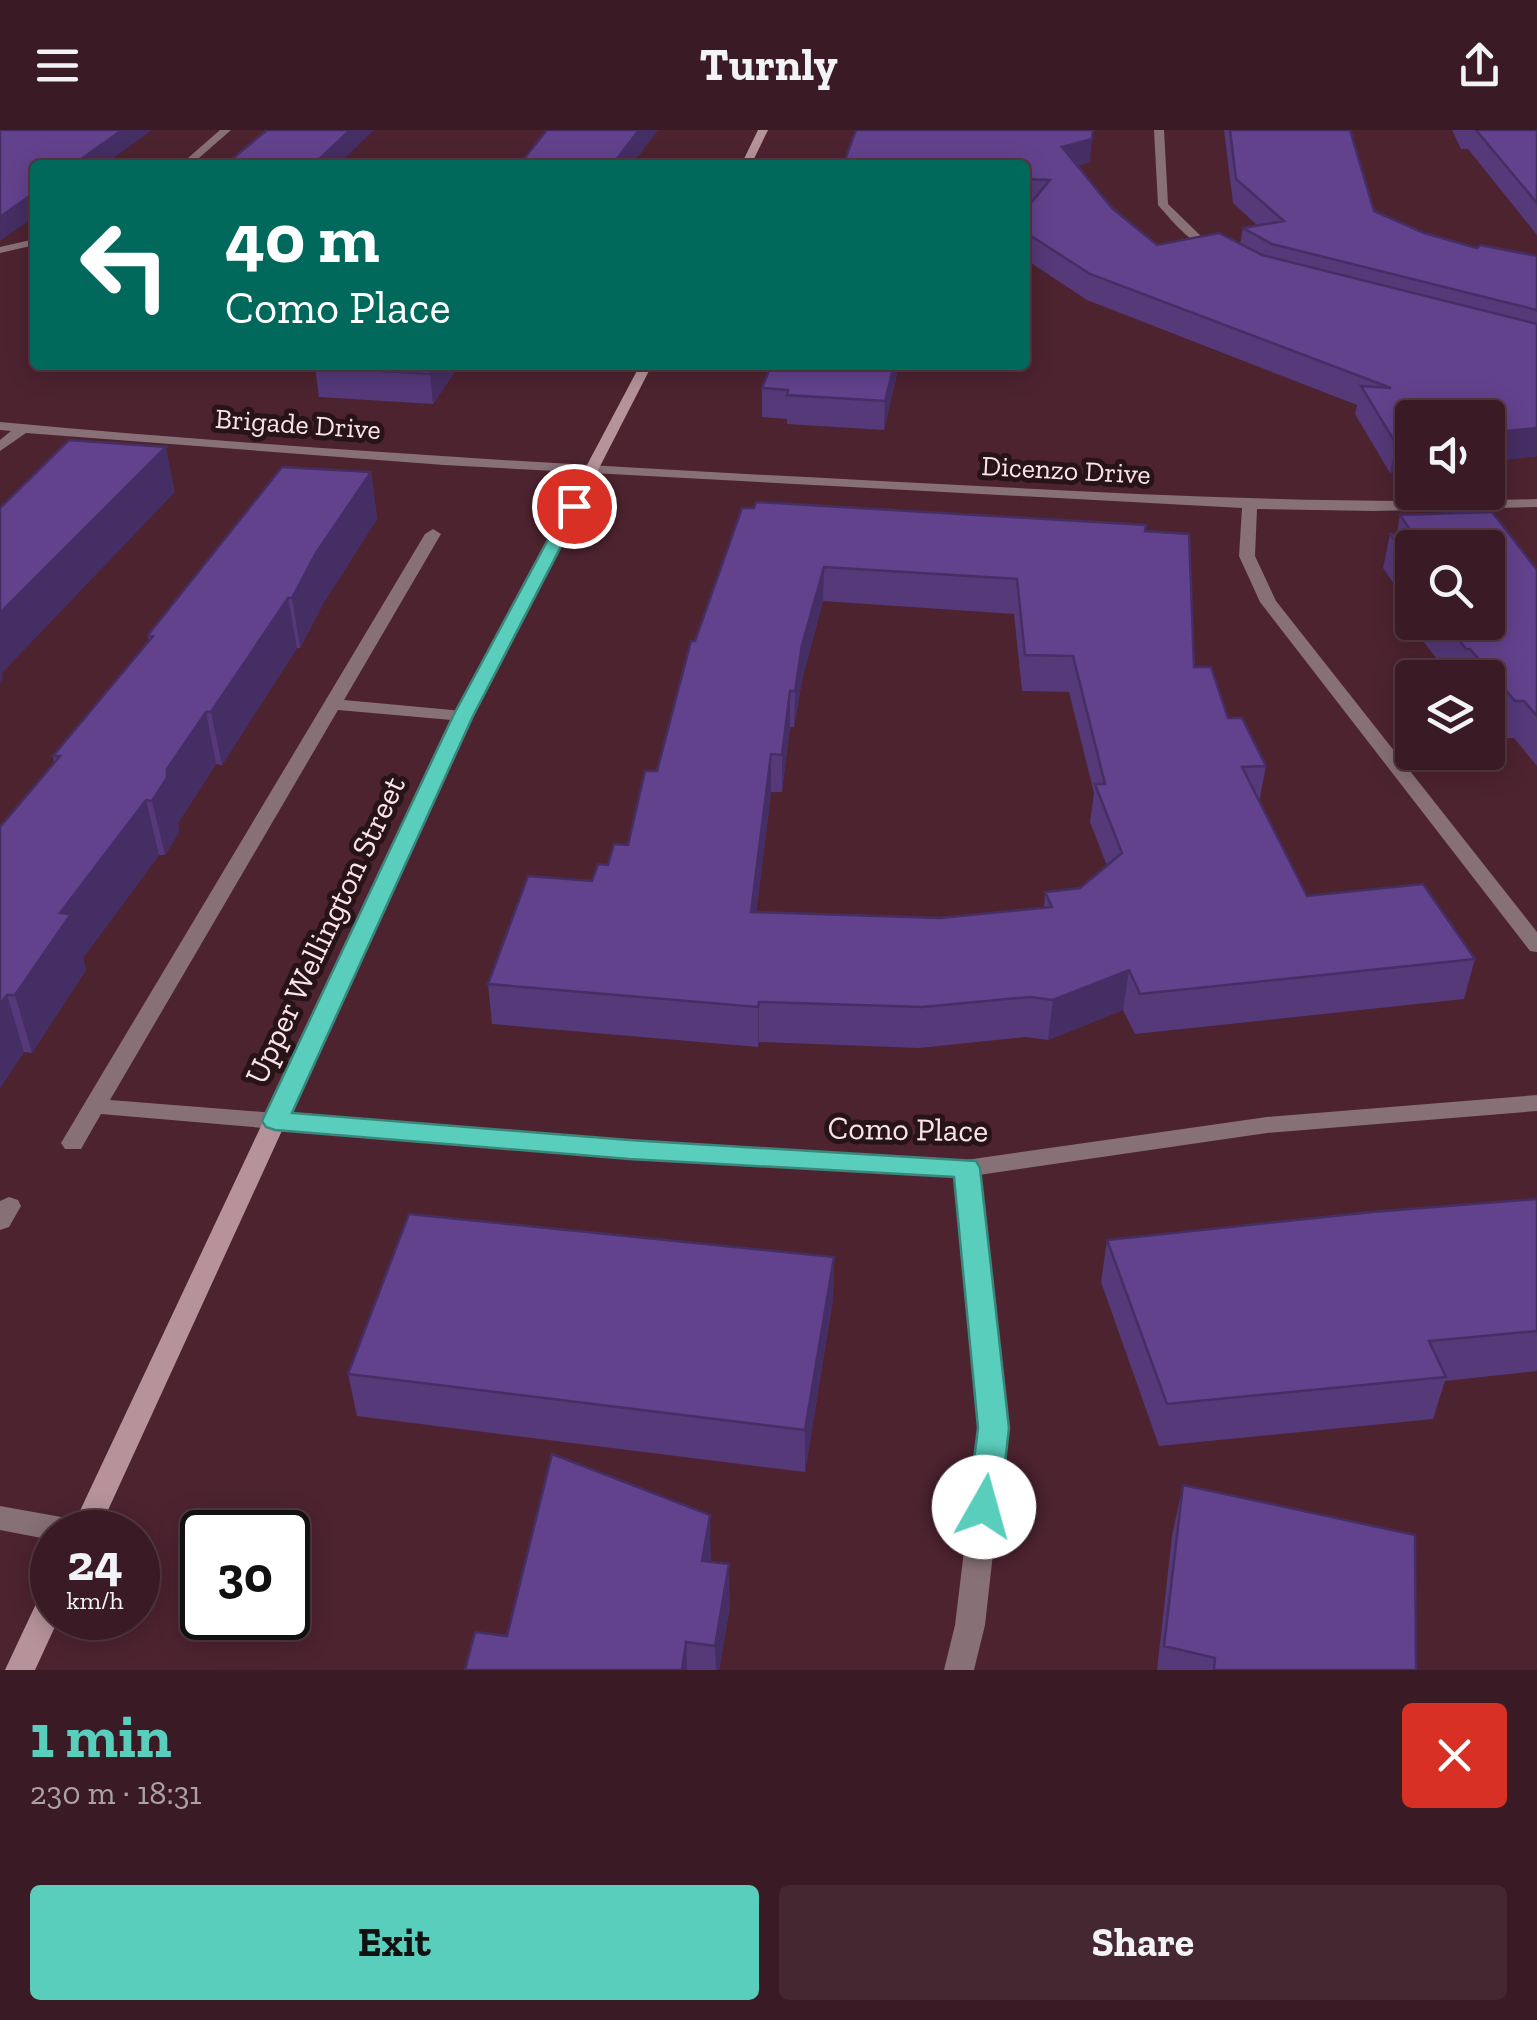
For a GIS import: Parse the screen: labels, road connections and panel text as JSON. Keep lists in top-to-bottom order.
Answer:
{
  "streets": {
    "main road": ["Upper Wellington Street"],
    "street": ["Brigade Drive", "Dicenzo Drive", "Como Place"]
  },
  "crossings": [
    ["Brigade Drive", "Dicenzo Drive"],
    ["Brigade Drive", "Upper Wellington Street"],
    ["Dicenzo Drive", "Upper Wellington Street"],
    ["Upper Wellington Street", "Como Place"]
  ],
  "page": {
    "header": "Turnly",
    "turn": ["40 m", "Como Place"],
    "speed": "24 km/h",
    "limit": "30",
    "heading": ["1 min", "230 m · 18:31"],
    "buttons": ["Exit", "Share"]
  }
}
